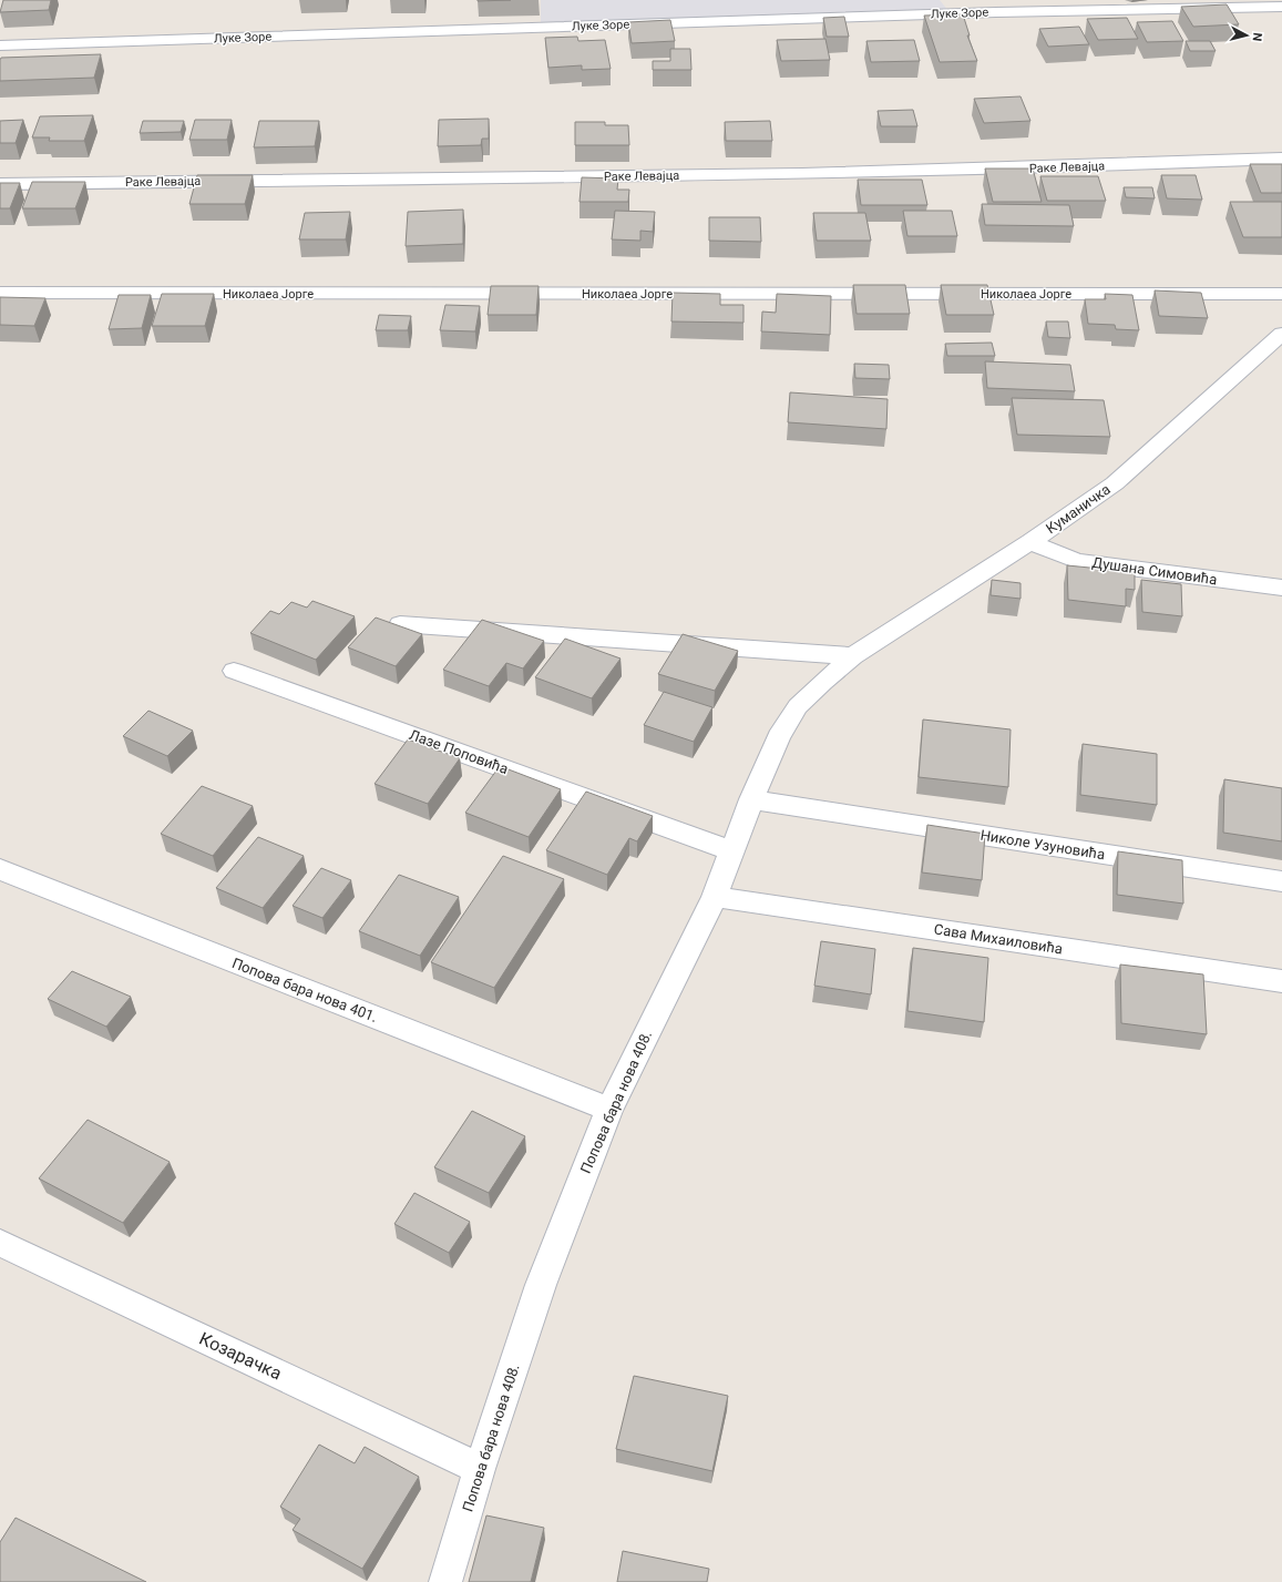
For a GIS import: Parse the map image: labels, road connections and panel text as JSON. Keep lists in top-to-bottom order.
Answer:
{
  "streets": {
    "street": [
      "Луке Зоре",
      "Раке Левајца",
      "Николаеа Јорге",
      "Куманичка",
      "Душана Симовића",
      "Лазе Поповића",
      "Николе Узуновића",
      "Сава Михаиловића",
      "Попова бара нова 401.",
      "Попова бара нова 408.",
      "Козарачка"
    ]
  },
  "crossings": [
    ["Куманичка", "Душана Симовића"],
    ["Куманичка", "Попова бара нова 408."],
    ["Лазе Поповића", "Попова бара нова 408."],
    ["Николе Узуновића", "Попова бара нова 408."],
    ["Сава Михаиловића", "Попова бара нова 408."],
    ["Попова бара нова 401.", "Попова бара нова 408."],
    ["Попова бара нова 408.", "Козарачка"]
  ],
  "north": "right"
}
